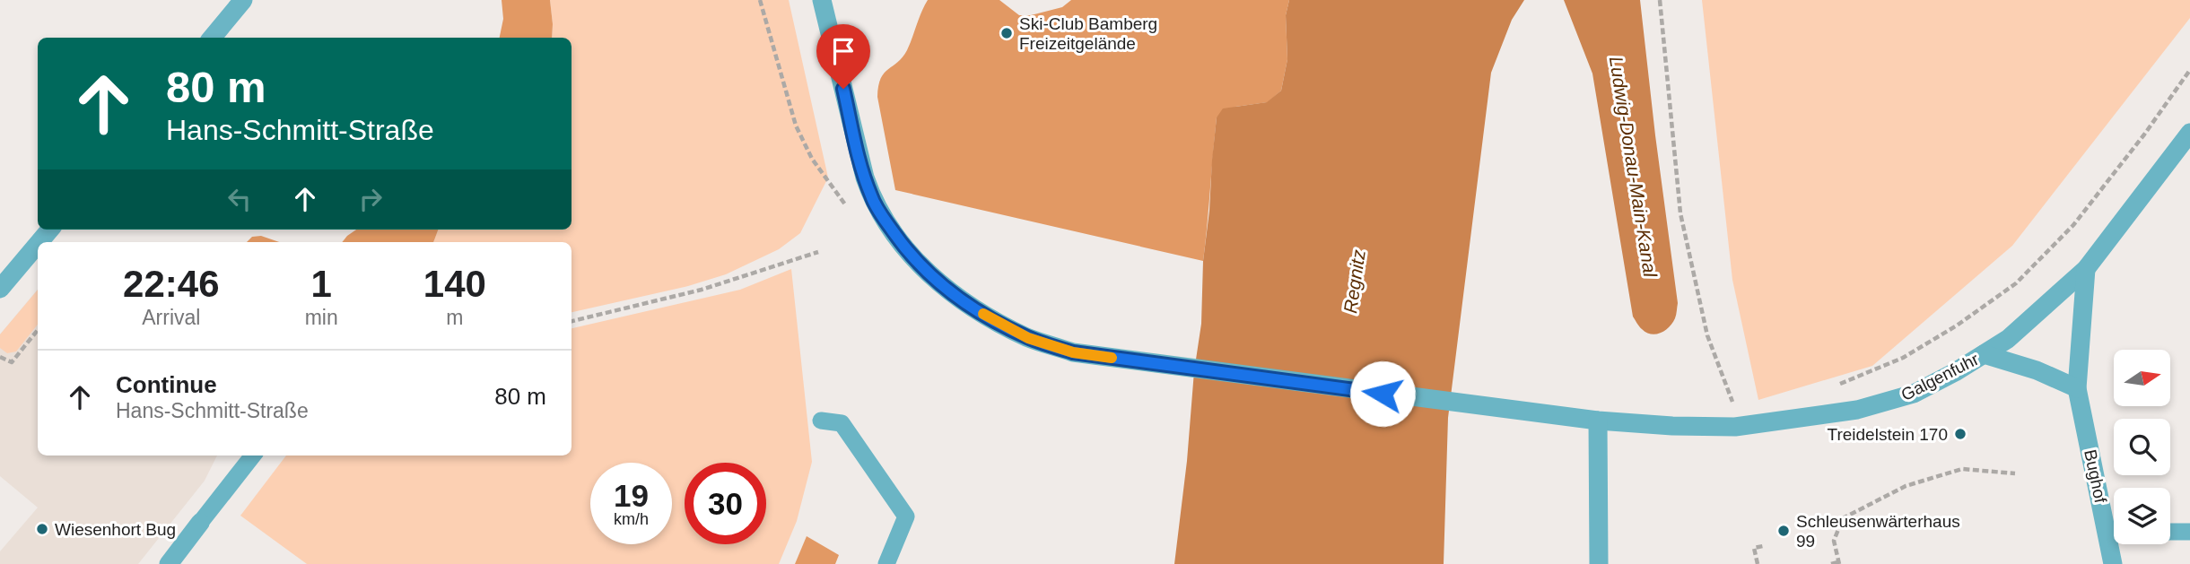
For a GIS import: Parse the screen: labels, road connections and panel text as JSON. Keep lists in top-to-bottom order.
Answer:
{
  "streets": {
    "street": ["Galgenfuhr", "Bughof"]
  },
  "crossings": [
    ["Galgenfuhr", "Bughof"]
  ],
  "water": ["Ludwig-Donau-Main-Kanal", "Regnitz"],
  "places": [
    "Ski-Club Bamberg Freizeitgelände",
    "Treidelstein 170",
    "Wiesenhort Bug",
    "Schleusenwärterhaus 99"
  ],
  "north": "right",
  "page": {
    "turn": ["80 m", "Hans-Schmitt-Straße"],
    "eta": [
      "22:46",
      "Arrival",
      "1",
      "min",
      "140",
      "m"
    ],
    "list": [
      {
        "name": "Continue",
        "note": "Hans-Schmitt-Straße",
        "value": "80 m"
      }
    ],
    "speed": "19 km/h",
    "limit": "30"
  }
}
